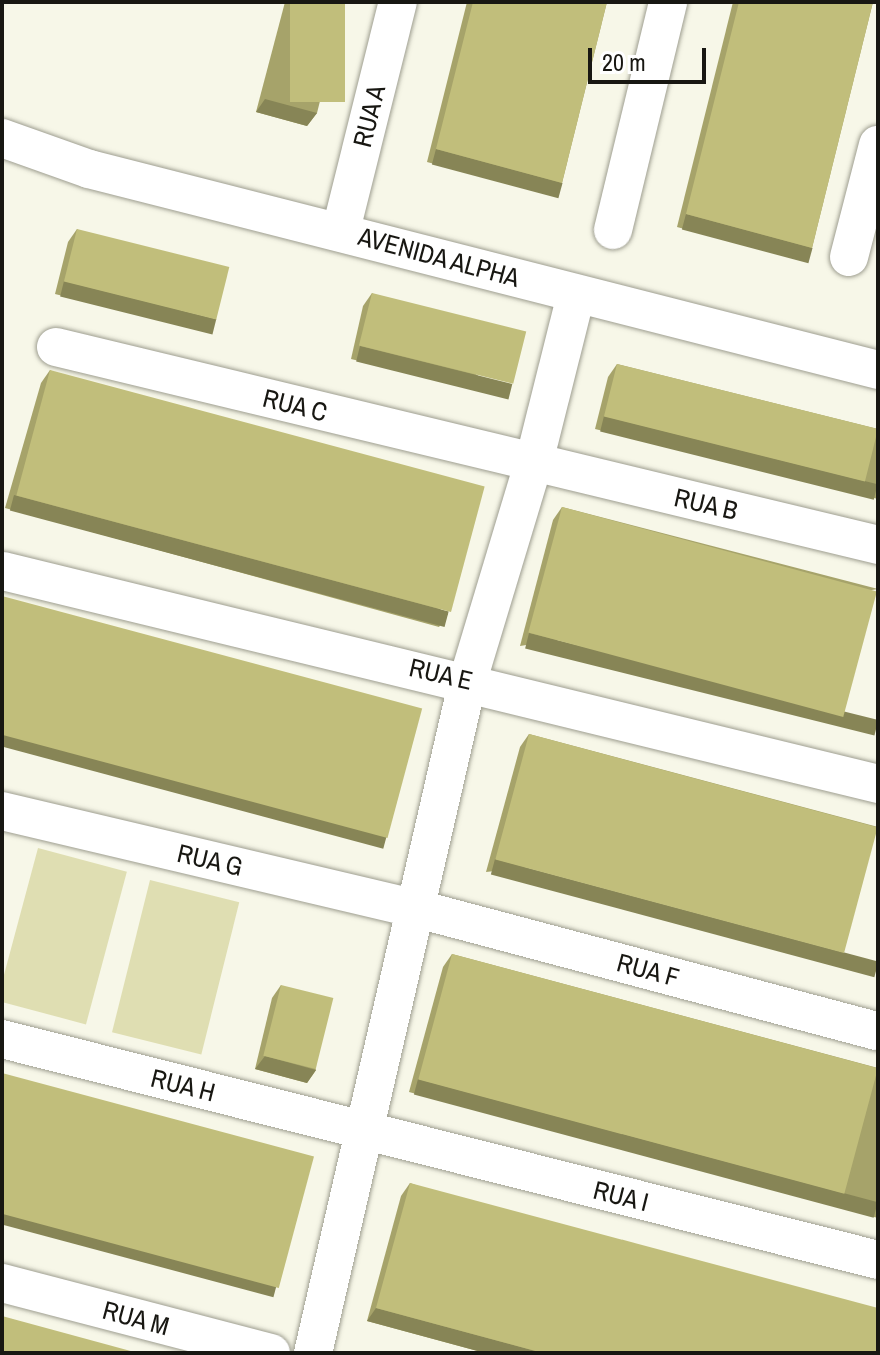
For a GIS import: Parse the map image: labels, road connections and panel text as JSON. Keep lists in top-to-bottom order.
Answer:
{
  "streets": {
    "street": [
      "RUA A",
      "AVENIDA ALPHA",
      "RUA C",
      "RUA B",
      "RUA E",
      "RUA G",
      "RUA F",
      "RUA H",
      "RUA I",
      "RUA M"
    ]
  },
  "crossings": [
    ["RUA A", "AVENIDA ALPHA"],
    ["RUA C", "RUA B"],
    ["RUA G", "RUA F"],
    ["RUA H", "RUA I"]
  ],
  "scale_bar": "20 m"
}
